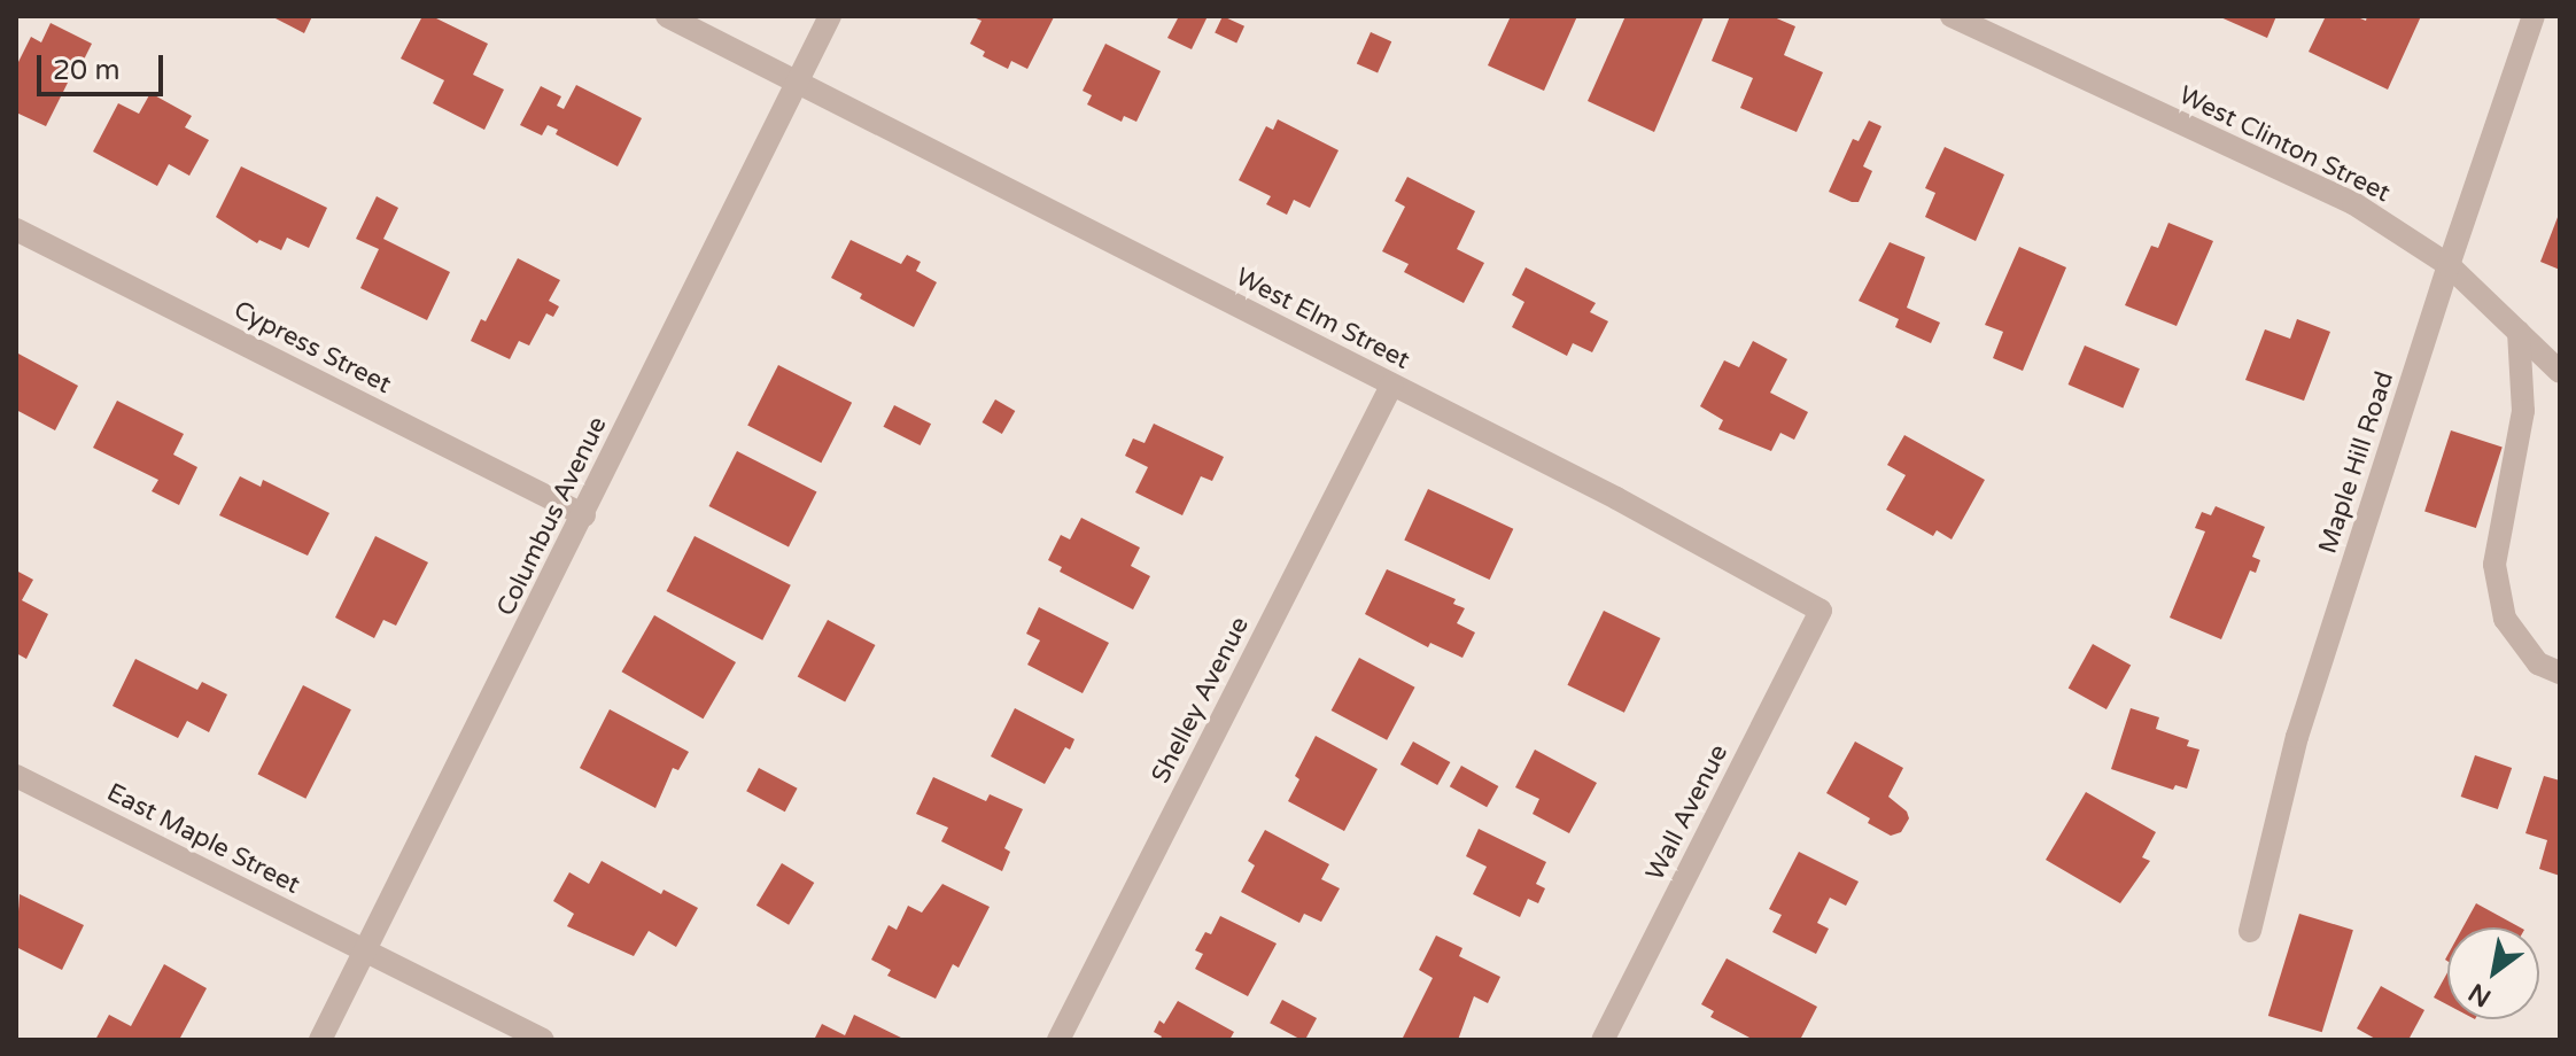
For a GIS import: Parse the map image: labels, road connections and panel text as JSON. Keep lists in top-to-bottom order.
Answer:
{
  "streets": {
    "street": [
      "West Clinton Street",
      "West Elm Street",
      "Cypress Street",
      "Maple Hill Road",
      "Columbus Avenue",
      "Shelley Avenue",
      "Wall Avenue",
      "East Maple Street"
    ]
  },
  "crossings": [
    ["West Clinton Street", "Maple Hill Road"],
    ["West Elm Street", "Columbus Avenue"],
    ["West Elm Street", "Shelley Avenue"],
    ["West Elm Street", "Wall Avenue"],
    ["Cypress Street", "Columbus Avenue"],
    ["Columbus Avenue", "East Maple Street"]
  ],
  "scale_bar": "20 m",
  "north": "bottom left"
}
